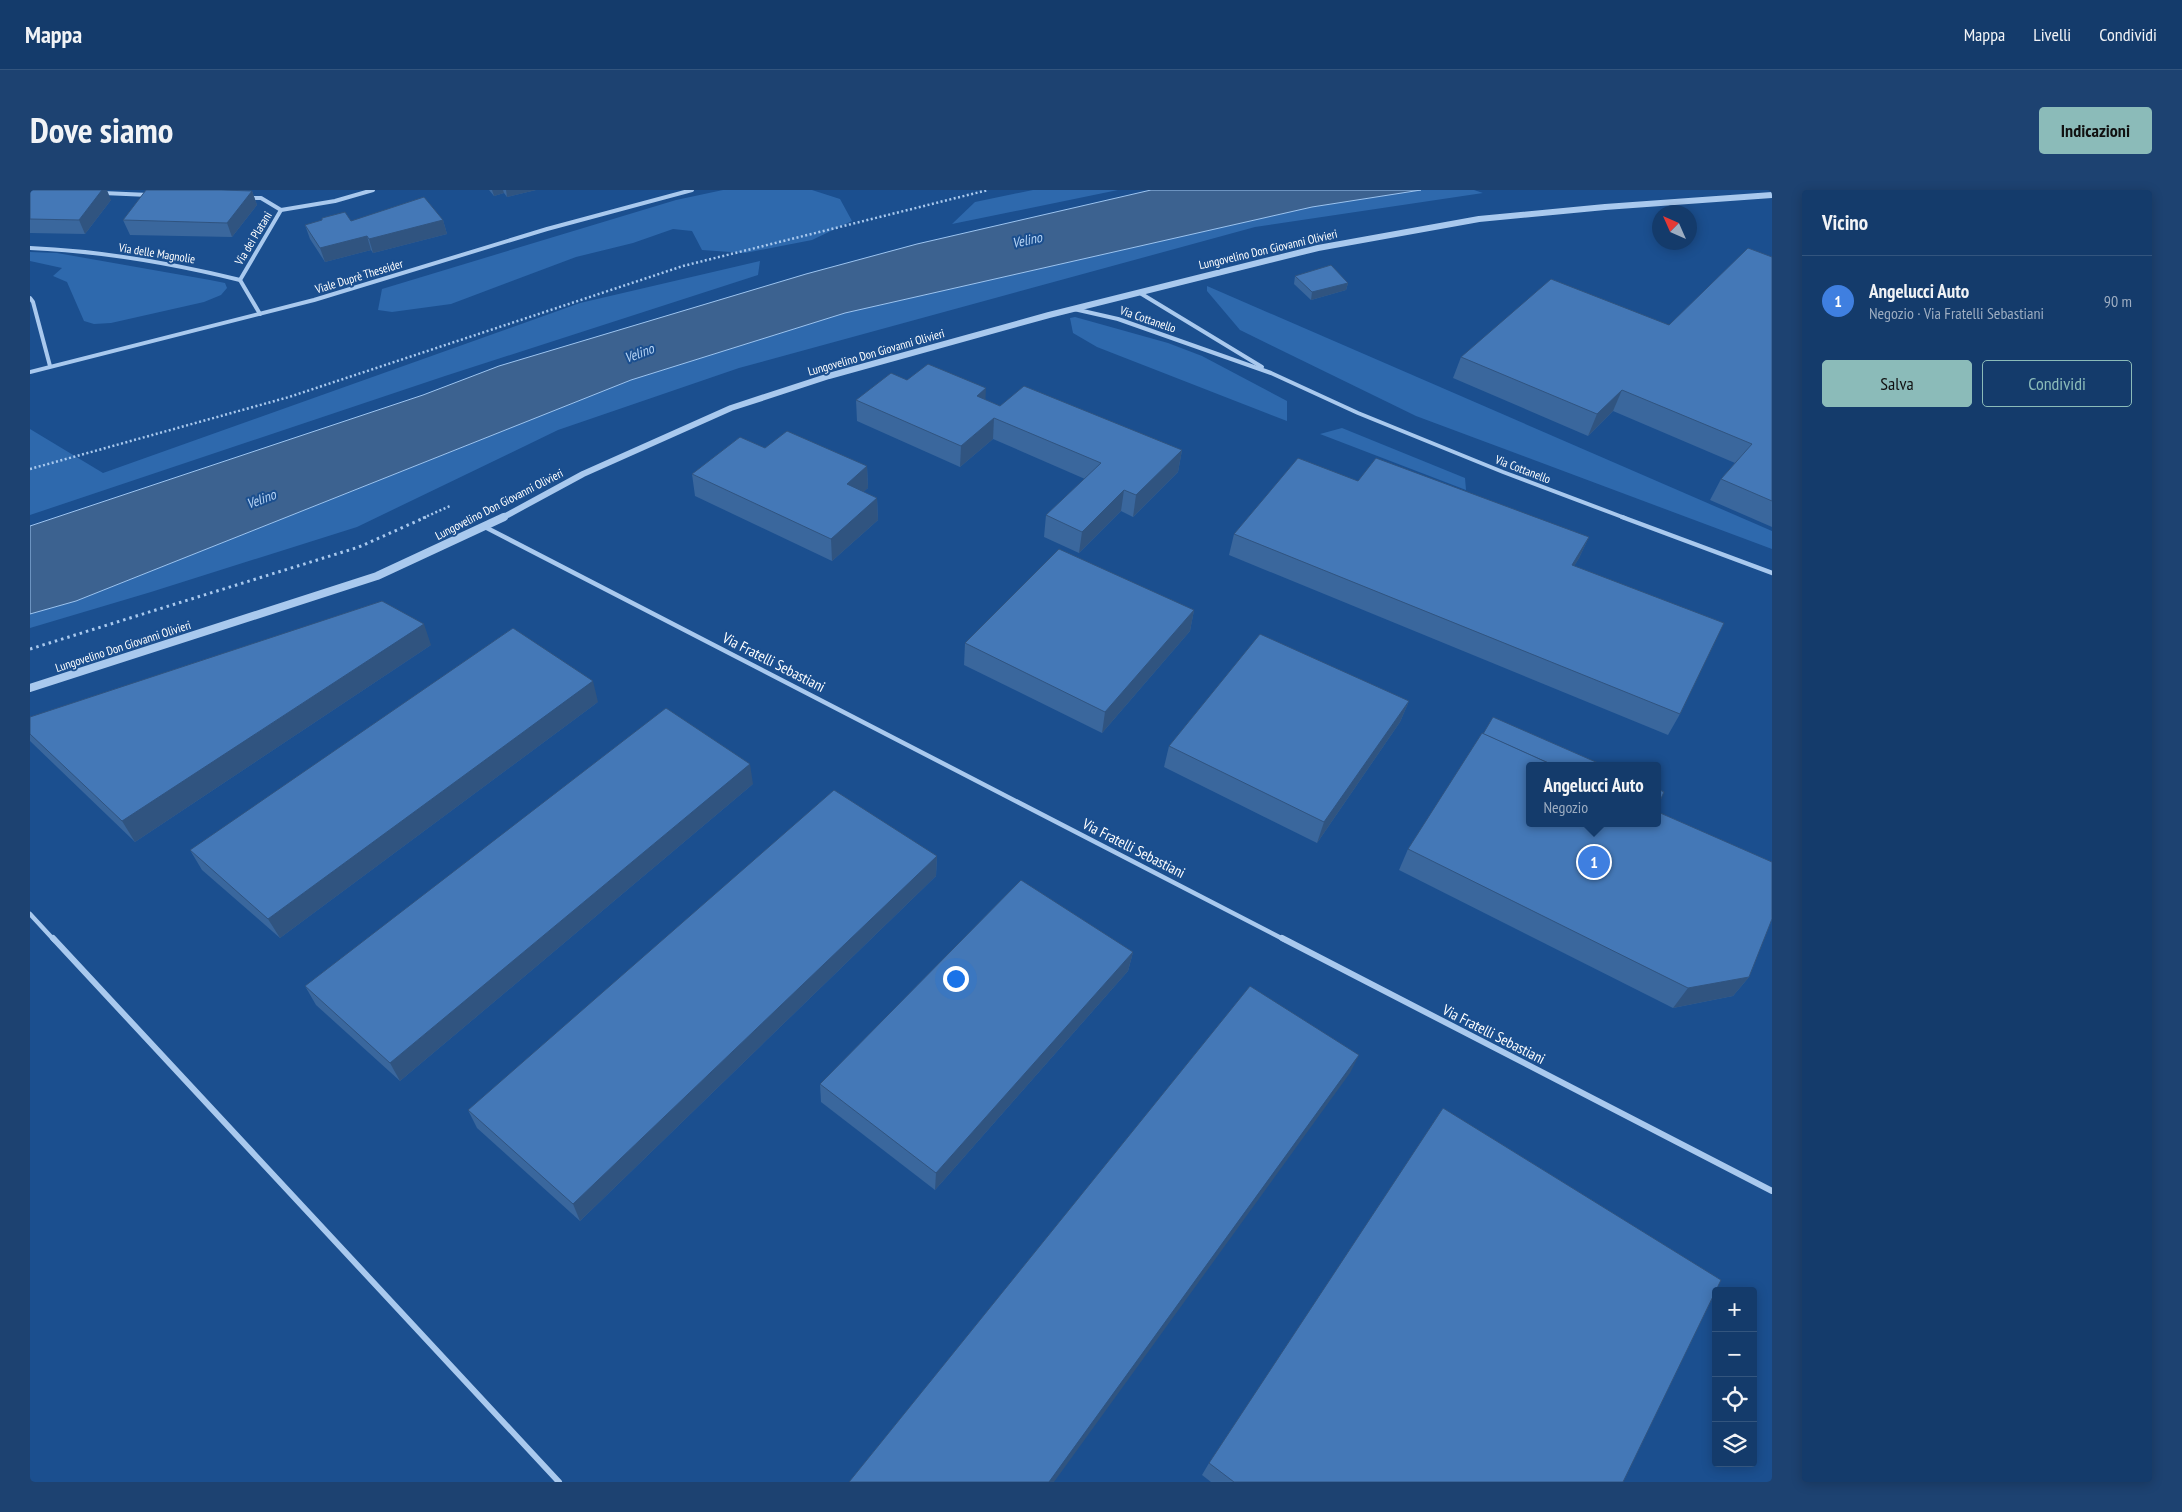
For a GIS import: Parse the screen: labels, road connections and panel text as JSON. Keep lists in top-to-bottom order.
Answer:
{
  "streets": {
    "street": [
      "Via dei Platani",
      "Lungovelino Don Giovanni Olivieri",
      "Via delle Magnolie",
      "Viale Duprè Theseider",
      "Via Cottanello",
      "Via Fratelli Sebastiani"
    ]
  },
  "crossings": [
    ["Via dei Platani", "Via delle Magnolie"],
    ["Lungovelino Don Giovanni Olivieri", "Via Cottanello"],
    ["Lungovelino Don Giovanni Olivieri", "Via Fratelli Sebastiani"]
  ],
  "water": ["Velino"],
  "north": "top left",
  "page": {
    "header": "Mappa",
    "nav": ["Mappa", "Livelli", "Condividi"],
    "title": "Dove siamo",
    "buttons": [
      "Indicazioni",
      ["Salva", "Condividi"]
    ],
    "heading": "Vicino",
    "list": [
      {
        "mark": "1",
        "name": "Angelucci Auto",
        "note": "Negozio · Via Fratelli Sebastiani",
        "value": "90 m"
      }
    ],
    "popup": ["Angelucci Auto", "Negozio"],
    "pins": "1",
    "map_buttons": ["+", "−"]
  }
}
